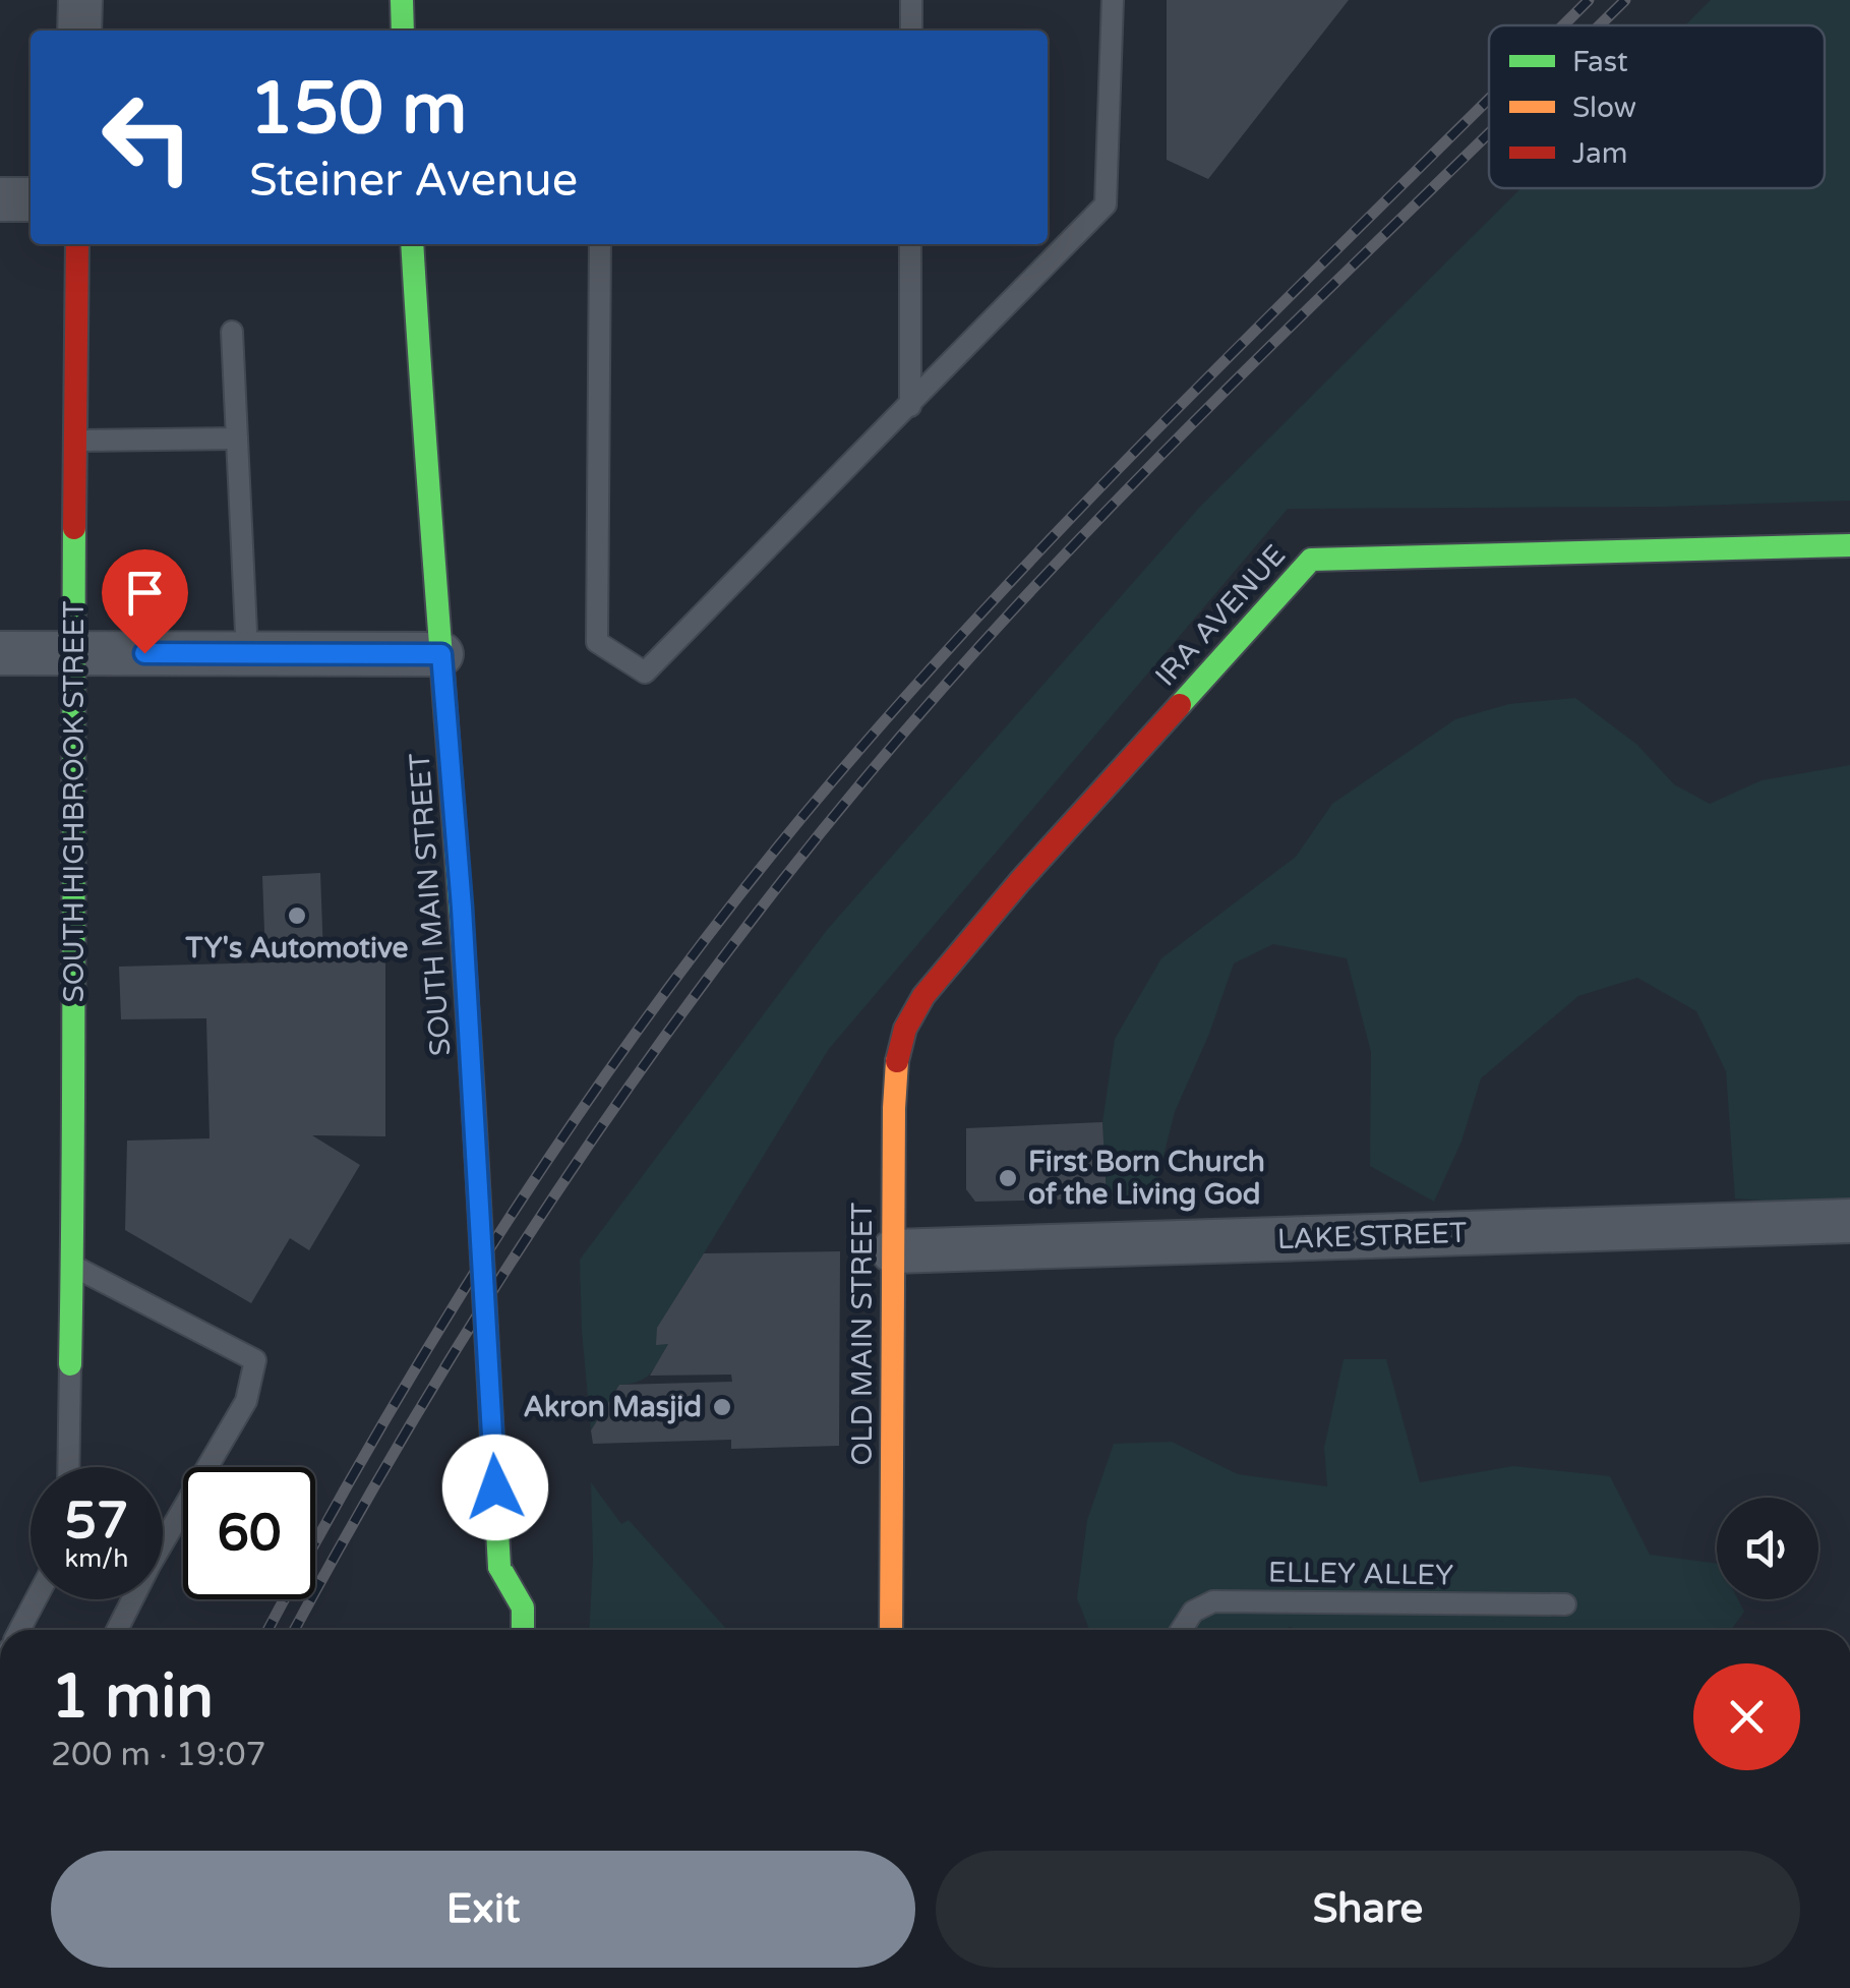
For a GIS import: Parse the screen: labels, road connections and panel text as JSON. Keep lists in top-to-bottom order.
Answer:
{
  "streets": {
    "main road": [
      "IRA AVENUE",
      "SOUTH HIGHBROOK STREET",
      "SOUTH MAIN STREET",
      "OLD MAIN STREET"
    ],
    "street": ["LAKE STREET"],
    "lane": ["ELLEY ALLEY"]
  },
  "crossings": [
    ["IRA AVENUE", "OLD MAIN STREET"],
    ["LAKE STREET", "OLD MAIN STREET"]
  ],
  "places": ["TY's Automotive", "First Born Church of the Living God", "Akron Masjid"],
  "legend": ["Fast", "Slow", "Jam"],
  "page": {
    "turn": ["150 m", "Steiner Avenue"],
    "speed": "57 km/h",
    "limit": "60",
    "heading": ["1 min", "200 m · 19:07"],
    "buttons": ["Exit", "Share"]
  }
}
